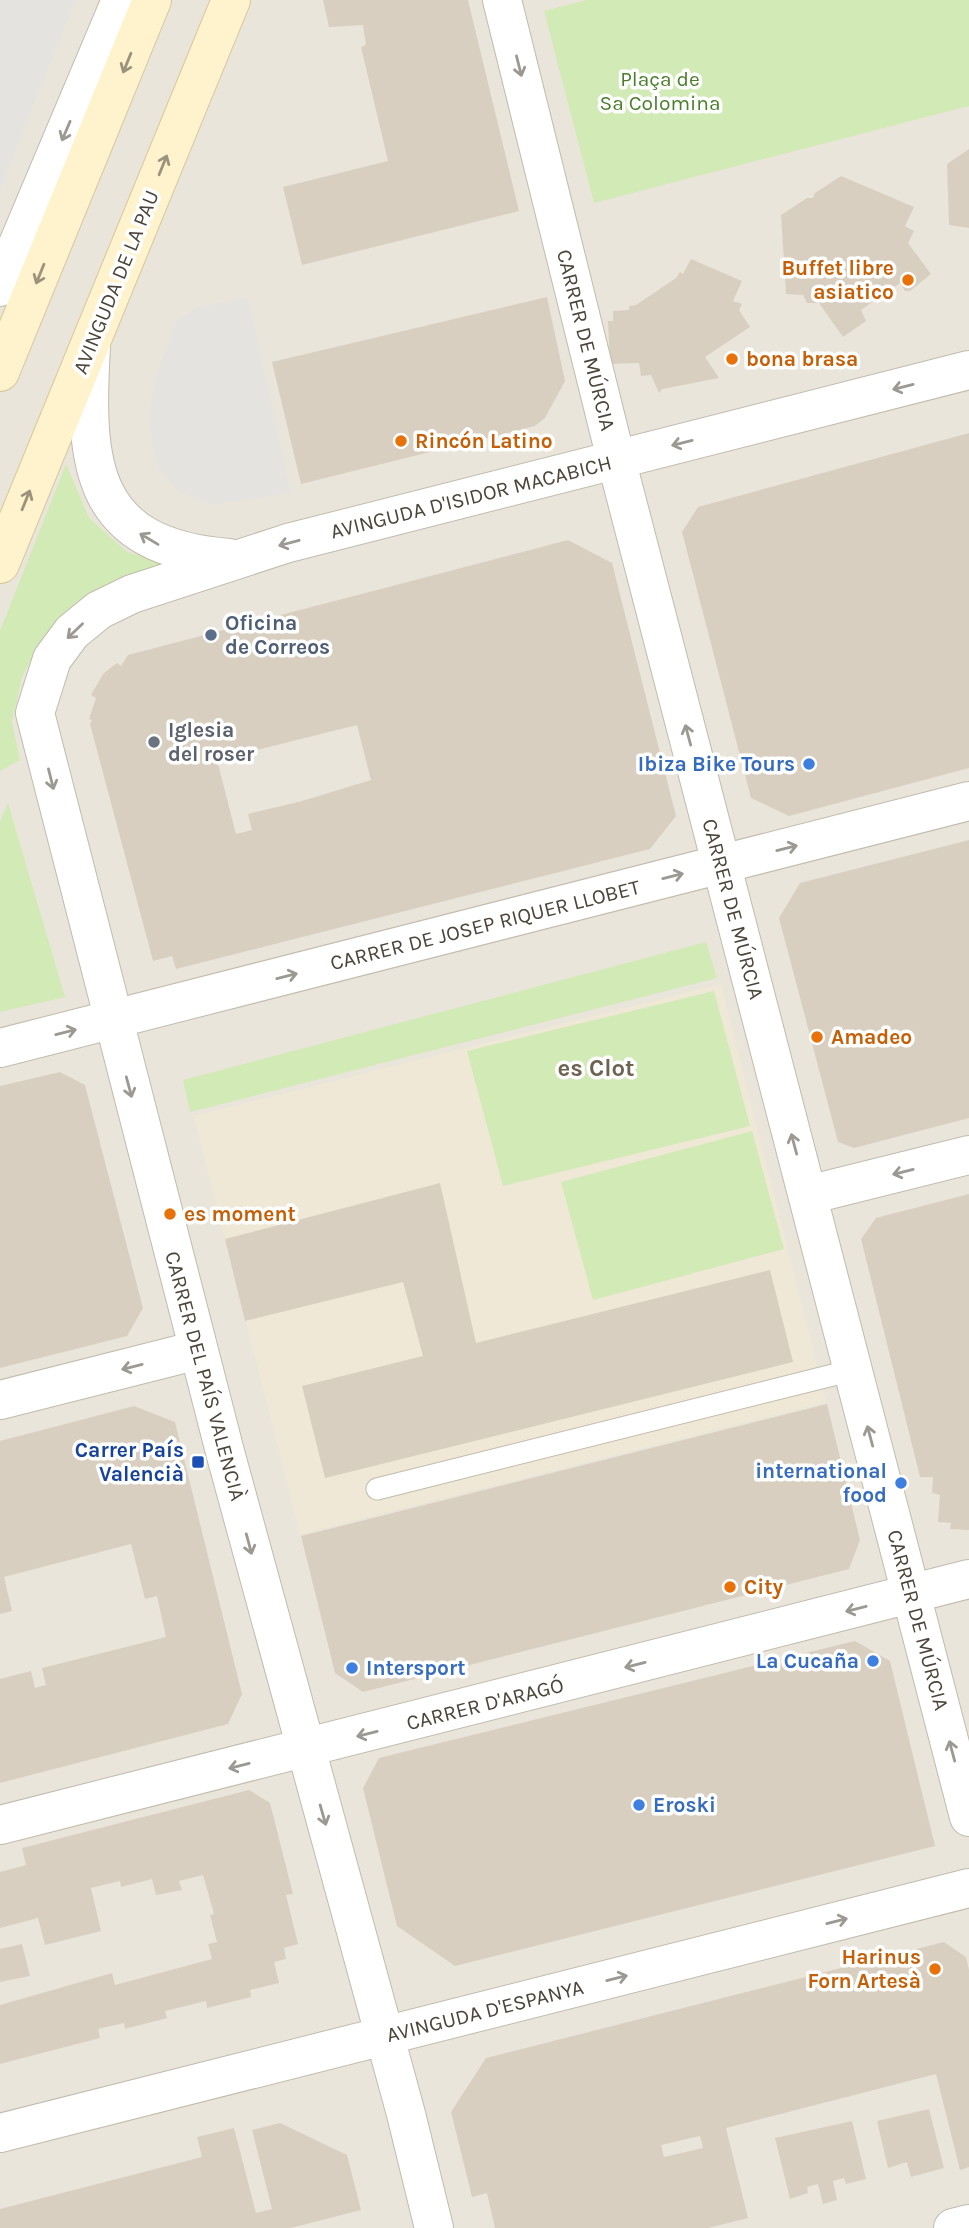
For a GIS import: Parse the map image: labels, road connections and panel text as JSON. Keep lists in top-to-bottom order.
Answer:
{
  "streets": {
    "main road": ["AVINGUDA DE LA PAU"],
    "street": [
      "CARRER DE MÚRCIA",
      "AVINGUDA D'ISIDOR MACABICH",
      "CARRER DE JOSEP RIQUER LLOBET",
      "CARRER DEL PAÍS VALENCIÀ",
      "CARRER D'ARAGÓ",
      "AVINGUDA D'ESPANYA"
    ]
  },
  "crossings": [
    ["CARRER DE MÚRCIA", "AVINGUDA D'ISIDOR MACABICH"],
    ["CARRER DE MÚRCIA", "CARRER DE JOSEP RIQUER LLOBET"],
    ["CARRER DE MÚRCIA", "CARRER D'ARAGÓ"],
    ["AVINGUDA D'ISIDOR MACABICH", "CARRER DEL PAÍS VALENCIÀ"],
    ["CARRER DE JOSEP RIQUER LLOBET", "CARRER DEL PAÍS VALENCIÀ"],
    ["CARRER DEL PAÍS VALENCIÀ", "CARRER D'ARAGÓ"],
    ["CARRER DEL PAÍS VALENCIÀ", "AVINGUDA D'ESPANYA"]
  ],
  "one_way": [
    "AVINGUDA D'ISIDOR MACABICH",
    "CARRER DE JOSEP RIQUER LLOBET",
    "CARRER DEL PAÍS VALENCIÀ",
    "CARRER D'ARAGÓ",
    "AVINGUDA D'ESPANYA"
  ],
  "districts": ["es Clot"],
  "parks": ["Plaça de Sa Colomina"],
  "places": {
    "other": [
      "Buffet libre asiatico",
      "bona brasa",
      "Rincón Latino",
      "Oficina de Correos",
      "Iglesia del roser",
      "Ibiza Bike Tours",
      "Amadeo",
      "es moment",
      "international food",
      "City",
      "La Cucaña",
      "Intersport",
      "Eroski",
      "Harinus Forn Artesà"
    ],
    "transit": ["Carrer País Valencià"]
  }
}
